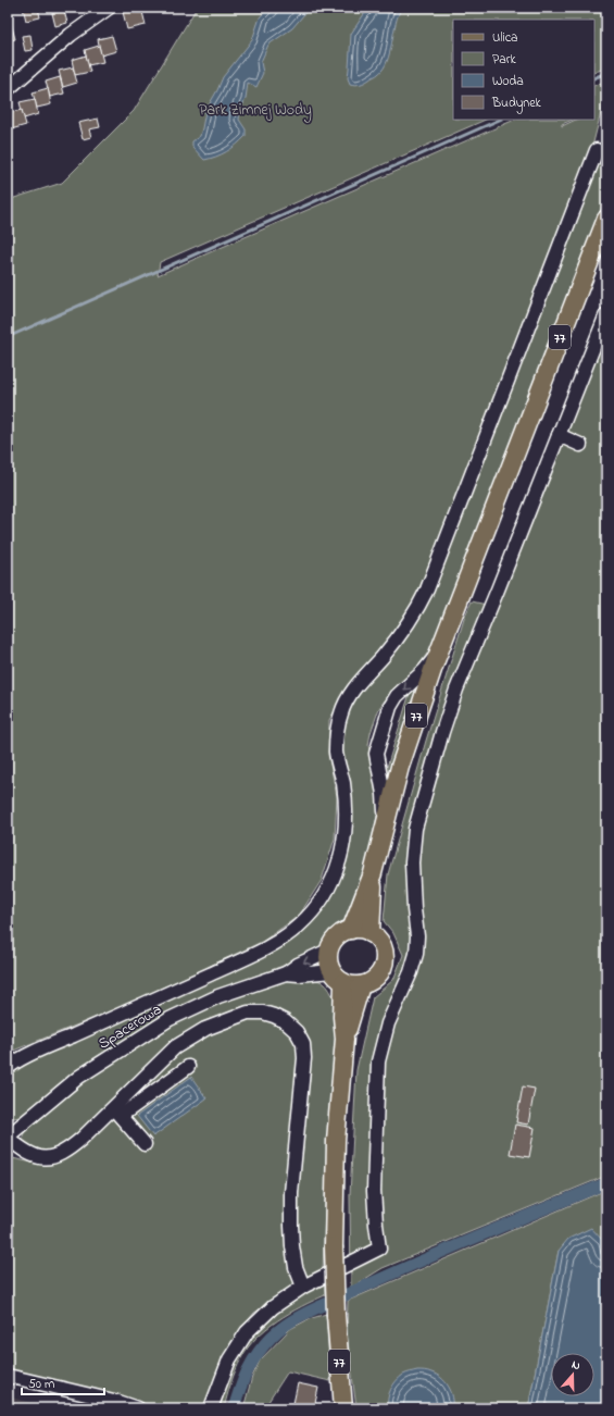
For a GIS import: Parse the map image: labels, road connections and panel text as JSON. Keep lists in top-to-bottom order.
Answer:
{
  "streets": {
    "main road": ["77"],
    "street": ["Spacerowa"]
  },
  "crossings": [
    ["77", "Spacerowa"]
  ],
  "parks": ["Park Zimnej Wody"],
  "legend": [
    "Ulica",
    "Park",
    "Woda",
    "Budynek"
  ],
  "scale_bar": "50 m",
  "north": "top"
}
